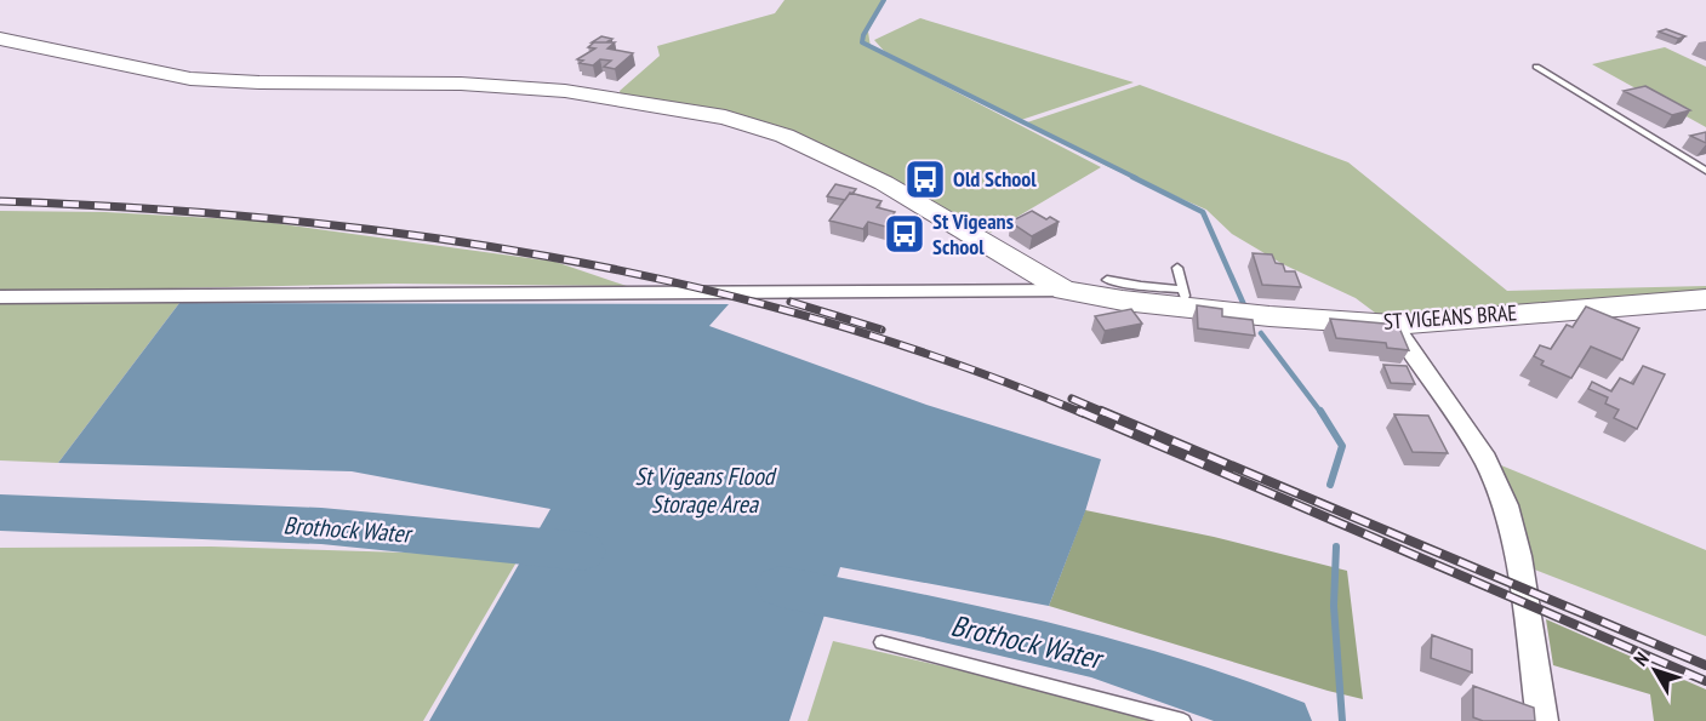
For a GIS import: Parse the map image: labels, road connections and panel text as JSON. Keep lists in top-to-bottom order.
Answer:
{
  "streets": {
    "street": ["ST VIGEANS BRAE"]
  },
  "water": ["St Vigeans Flood Storage Area", "Brothock Water"],
  "places": {
    "bus stop": ["Old School", "St Vigeans School"]
  },
  "north": "top left"
}
